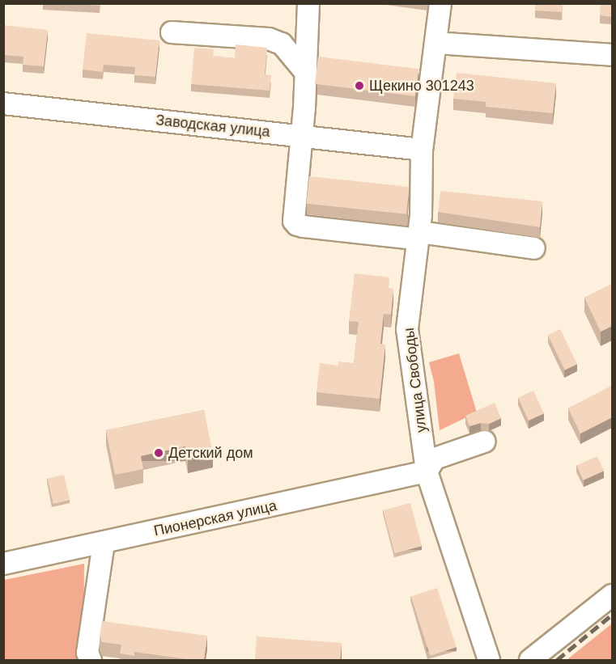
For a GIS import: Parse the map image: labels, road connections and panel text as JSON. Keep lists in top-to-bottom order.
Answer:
{
  "streets": {
    "street": ["Заводская улица", "улица Свободы", "Пионерская улица"]
  },
  "crossings": [
    ["Заводская улица", "улица Свободы"],
    ["улица Свободы", "Пионерская улица"]
  ],
  "places": ["Щекино 301243", "Детский дом"]
}
